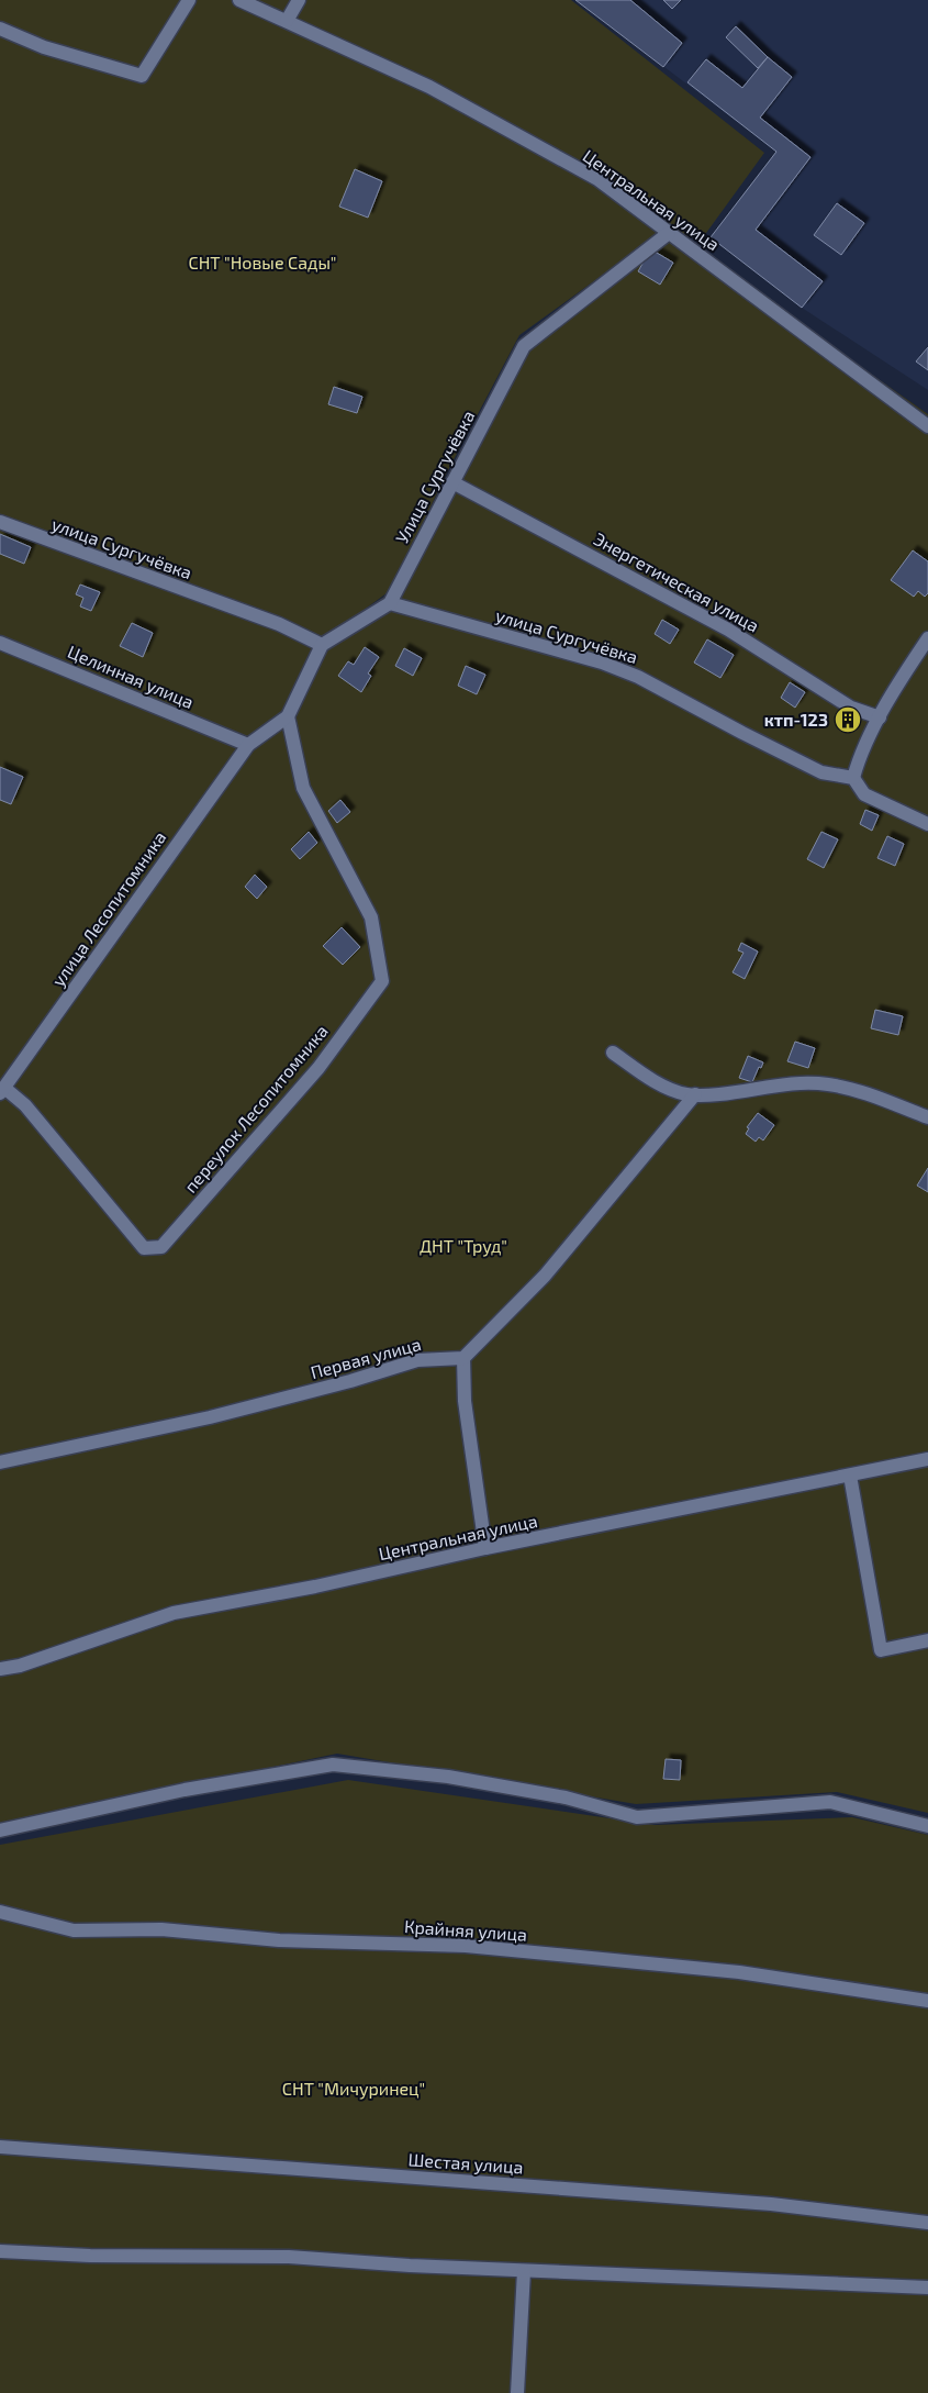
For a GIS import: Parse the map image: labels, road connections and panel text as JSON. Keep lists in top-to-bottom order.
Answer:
{
  "streets": {
    "street": [
      "Центральная улица",
      "Улица Сургучёвка",
      "улица Сургучёвка",
      "Энергетическая улица",
      "Целинная улица",
      "улица Лесопитомника",
      "переулок Лесопитомника",
      "Первая улица",
      "Крайняя улица",
      "Шестая улица"
    ]
  },
  "crossings": [
    ["Центральная улица", "Улица Сургучёвка"],
    ["Улица Сургучёвка", "улица Сургучёвка"],
    ["Улица Сургучёвка", "Энергетическая улица"],
    ["Целинная улица", "улица Лесопитомника"],
    ["улица Лесопитомника", "переулок Лесопитомника"]
  ],
  "parks": ["СНТ \"Новые Сады\"", "ДНТ \"Труд\"", "СНТ \"Мичуринец\""],
  "places": {
    "building": ["ктп-123"]
  }
}
